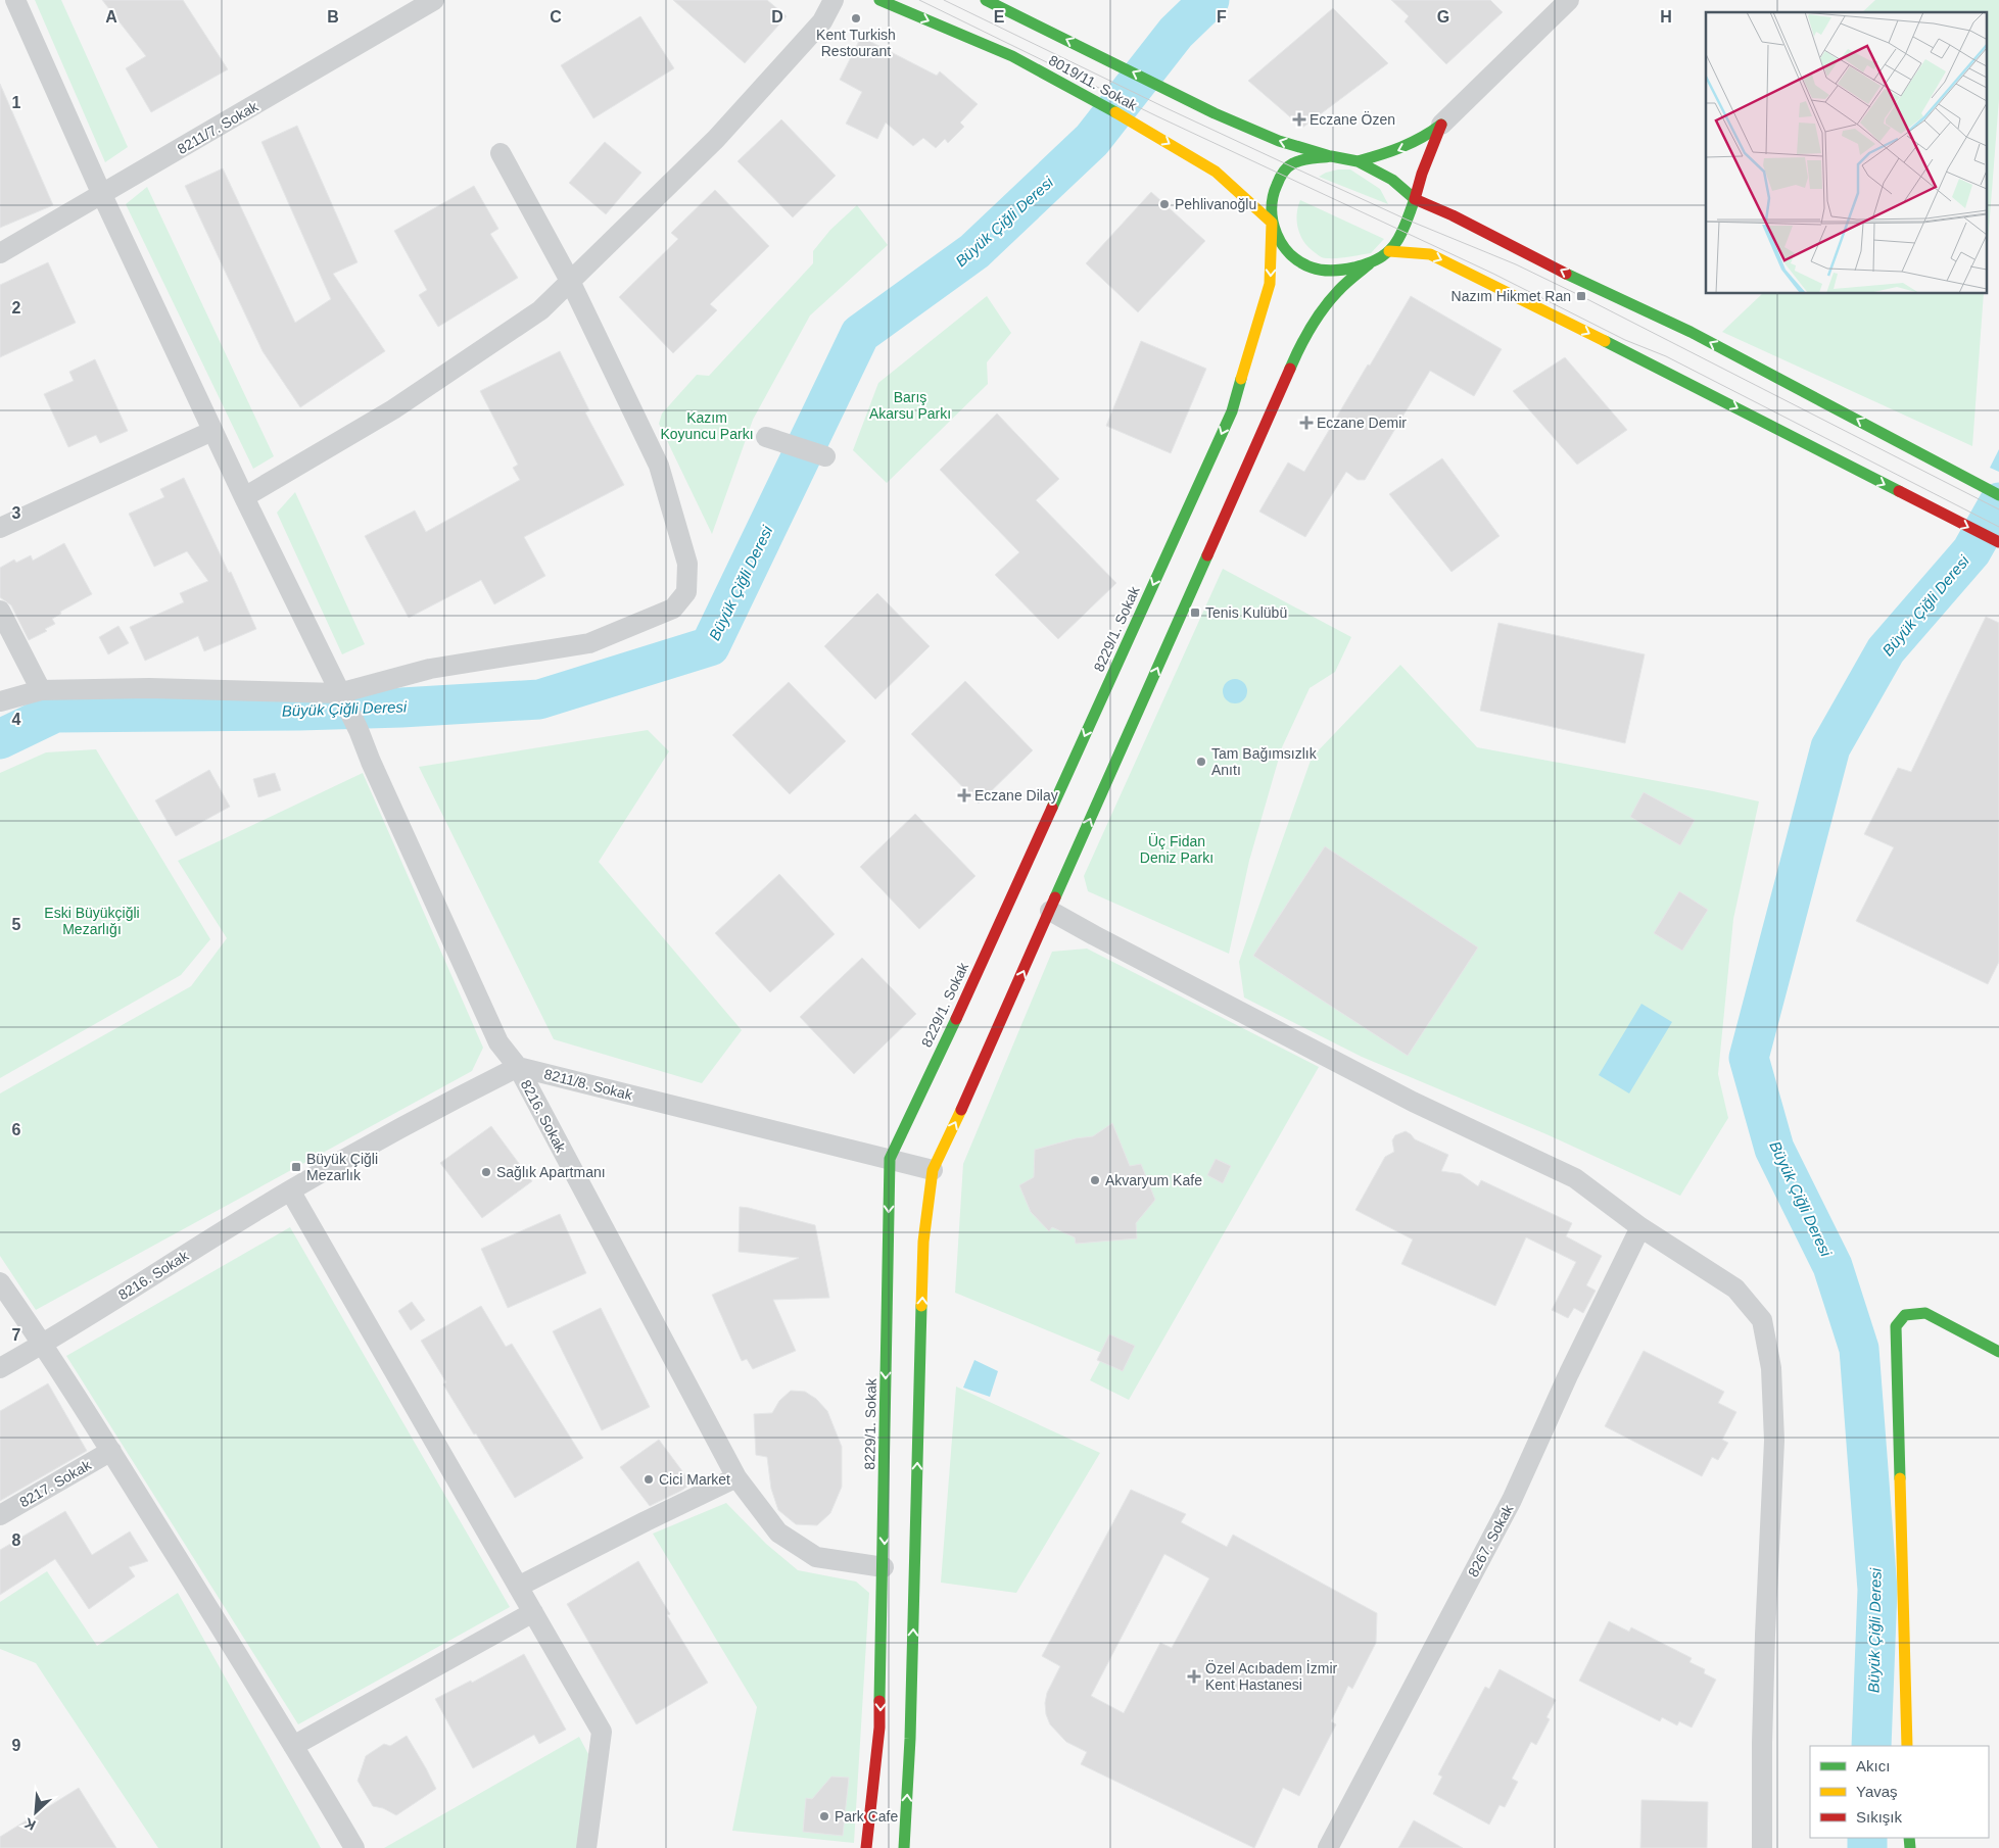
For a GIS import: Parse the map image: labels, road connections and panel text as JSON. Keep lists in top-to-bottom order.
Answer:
{
  "streets": {
    "street": [
      "8019/11. Sokak",
      "8211/7. Sokak",
      "8229/1. Sokak",
      "8211/8. Sokak",
      "8216. Sokak",
      "8217. Sokak",
      "8267. Sokak"
    ]
  },
  "crossings": [
    ["8019/11. Sokak", "8229/1. Sokak"],
    ["8229/1. Sokak", "8211/8. Sokak"],
    ["8229/1. Sokak", "8216. Sokak"],
    ["8211/8. Sokak", "8216. Sokak"]
  ],
  "water": ["Büyük Çiğli Deresi"],
  "parks": [
    "Barış Akarsu Parkı",
    "Kazım Koyuncu Parkı",
    "Üç Fidan Deniz Parkı",
    "Eski Büyükçiğli Mezarlığı"
  ],
  "places": {
    "other": [
      "Kent Turkish Restourant",
      "Pehlivanoğlu",
      "Tam Bağımsızlık Anıtı",
      "Sağlık Apartmanı",
      "Akvaryum Kafe",
      "Cici Market",
      "Park Cafe"
    ],
    "health": [
      "Eczane Özen",
      "Eczane Demir",
      "Eczane Dilay",
      "Özel Acıbadem İzmir Kent Hastanesi"
    ],
    "transit": ["Nazım Hikmet Ran", "Tenis Kulübü", "Büyük Çiğli Mezarlık"]
  },
  "legend": ["Akıcı", "Yavaş", "Sıkışık"],
  "north": "bottom left",
  "grid": {
    "columns": [
      "A",
      "B",
      "C",
      "D",
      "E",
      "F",
      "G",
      "H"
    ],
    "rows": [
      "1",
      "2",
      "3",
      "4",
      "5",
      "6",
      "7",
      "8",
      "9"
    ]
  }
}
